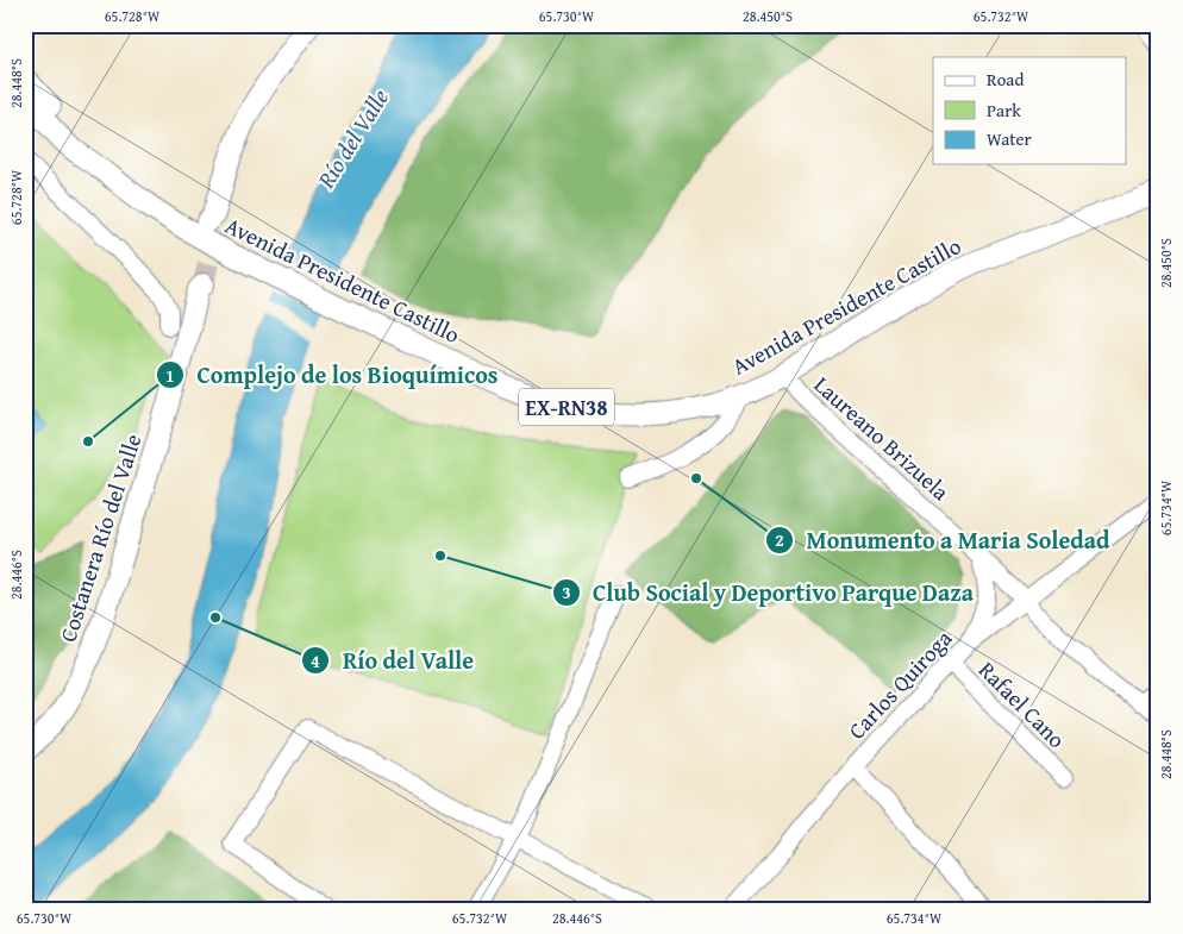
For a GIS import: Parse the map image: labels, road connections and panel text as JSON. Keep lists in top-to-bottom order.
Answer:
{
  "streets": {
    "main road": ["Avenida Presidente Castillo", "EX-RN38", "Costanera Río del Valle"],
    "street": ["Laureano Brizuela", "Carlos Quiroga", "Rafael Cano"]
  },
  "crossings": [
    ["Avenida Presidente Castillo", "Laureano Brizuela"],
    ["Laureano Brizuela", "Carlos Quiroga"],
    ["Carlos Quiroga", "Rafael Cano"]
  ],
  "water": ["Río del Valle"],
  "places": [
    "Complejo de los Bioquímicos",
    "Monumento a Maria Soledad",
    "Club Social y Deportivo Parque Daza",
    "Río del Valle"
  ],
  "legend": ["Road", "Park", "Water"],
  "coordinates": [
    "65.728°W",
    "65.730°W",
    "28.450°S",
    "65.732°W",
    "28.448°S",
    "65.734°W",
    "28.446°S"
  ]
}
